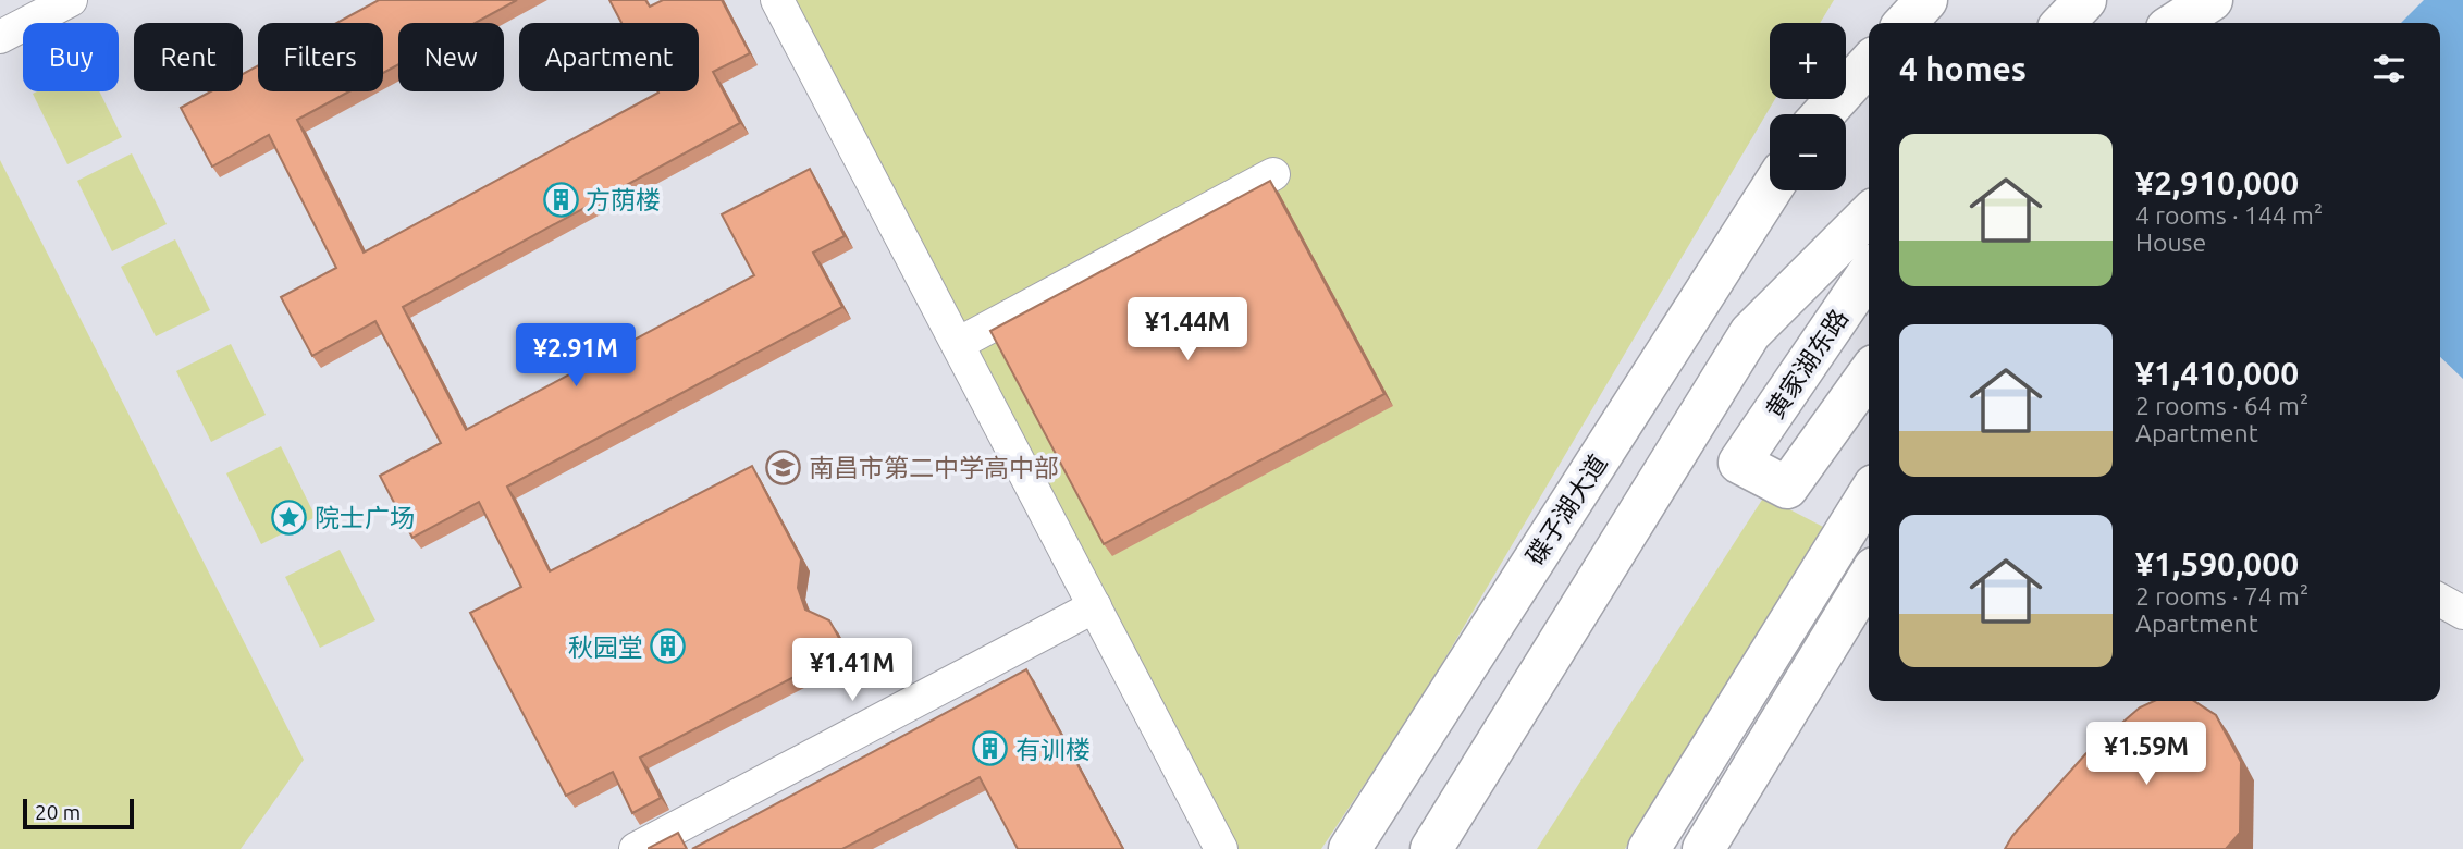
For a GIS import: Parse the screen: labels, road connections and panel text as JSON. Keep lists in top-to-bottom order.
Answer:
{
  "streets": {
    "main road": ["黄家湖东路", "碟子湖大道"]
  },
  "places": {
    "building": ["方荫楼", "秋园堂", "有训楼"],
    "school or university": ["南昌市第二中学高中部"],
    "place": ["院士广场"]
  },
  "scale_bar": "20 m",
  "page": {
    "map_buttons": ["+", "−"],
    "chip": [
      "Buy",
      "Rent",
      "Filters",
      "New",
      "Apartment"
    ],
    "heading": "4 homes",
    "list": [
      {
        "name": "¥2,910,000",
        "note": "4 rooms · 144 m² · House"
      },
      {
        "name": "¥1,410,000",
        "note": "2 rooms · 64 m² · Apartment"
      },
      {
        "name": "¥1,590,000",
        "note": "2 rooms · 74 m² · Apartment"
      }
    ],
    "price": [
      "¥1.44M",
      "¥2.91M",
      "¥1.41M",
      "¥1.59M"
    ],
    "scale": "20 m"
  }
}
